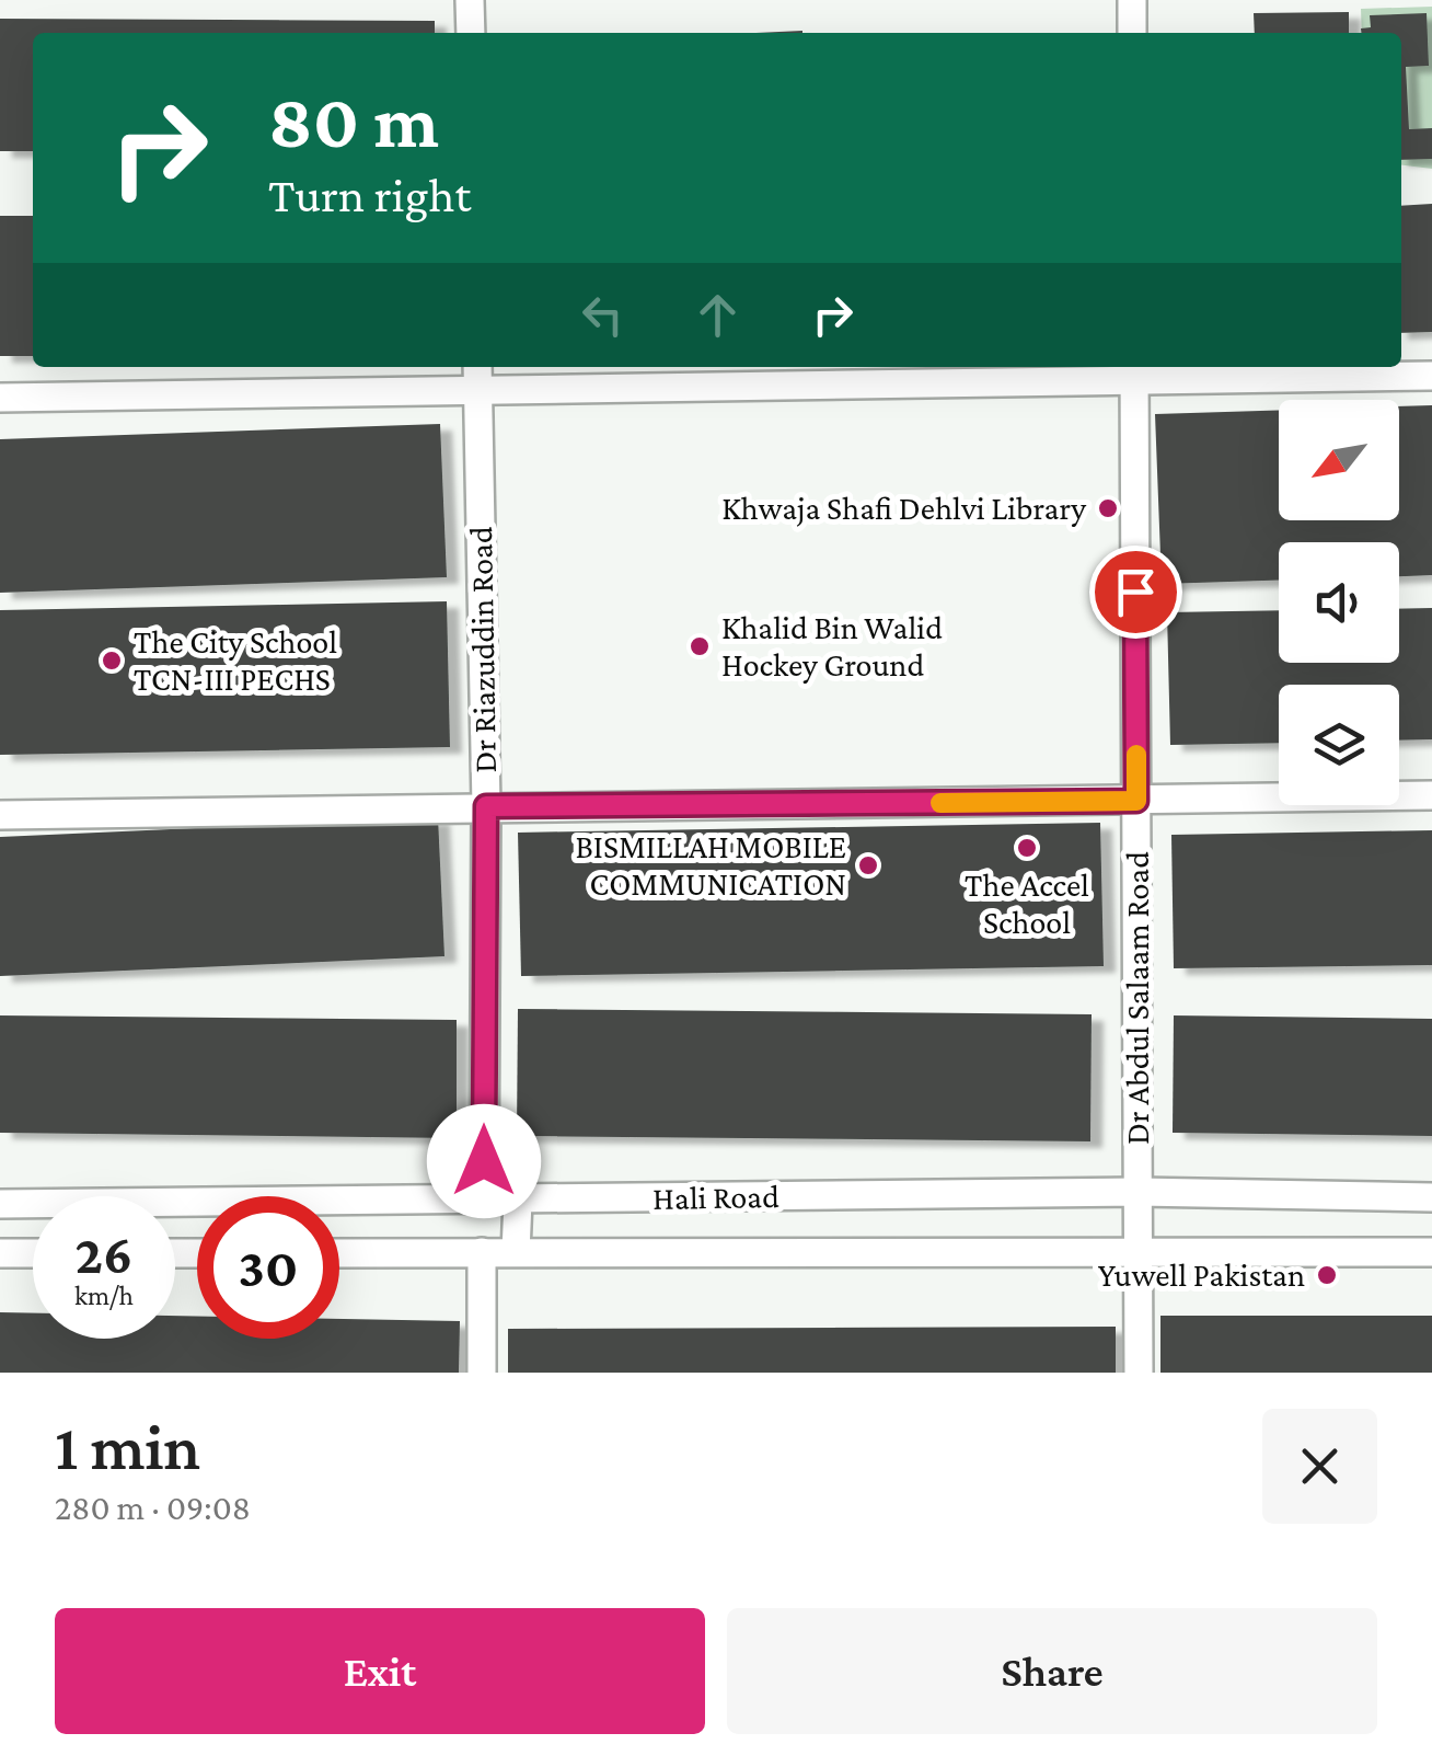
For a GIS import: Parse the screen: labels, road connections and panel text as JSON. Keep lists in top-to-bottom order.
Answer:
{
  "streets": {
    "street": ["Dr Riazuddin Road", "Dr Abdul Salaam Road", "Hali Road"]
  },
  "crossings": [
    ["Dr Riazuddin Road", "Hali Road"],
    ["Dr Abdul Salaam Road", "Hali Road"]
  ],
  "places": [
    "Khwaja Shafi Dehlvi Library",
    "Khalid Bin Walid Hockey Ground",
    "The City School TCN-III PECHS",
    "The Accel School",
    "BISMILLAH MOBILE COMMUNICATION",
    "Yuwell Pakistan"
  ],
  "north": "bottom left",
  "page": {
    "turn": ["80 m", "Turn right"],
    "speed": "26 km/h",
    "limit": "30",
    "heading": ["1 min", "280 m · 09:08"],
    "buttons": ["Exit", "Share"]
  }
}
